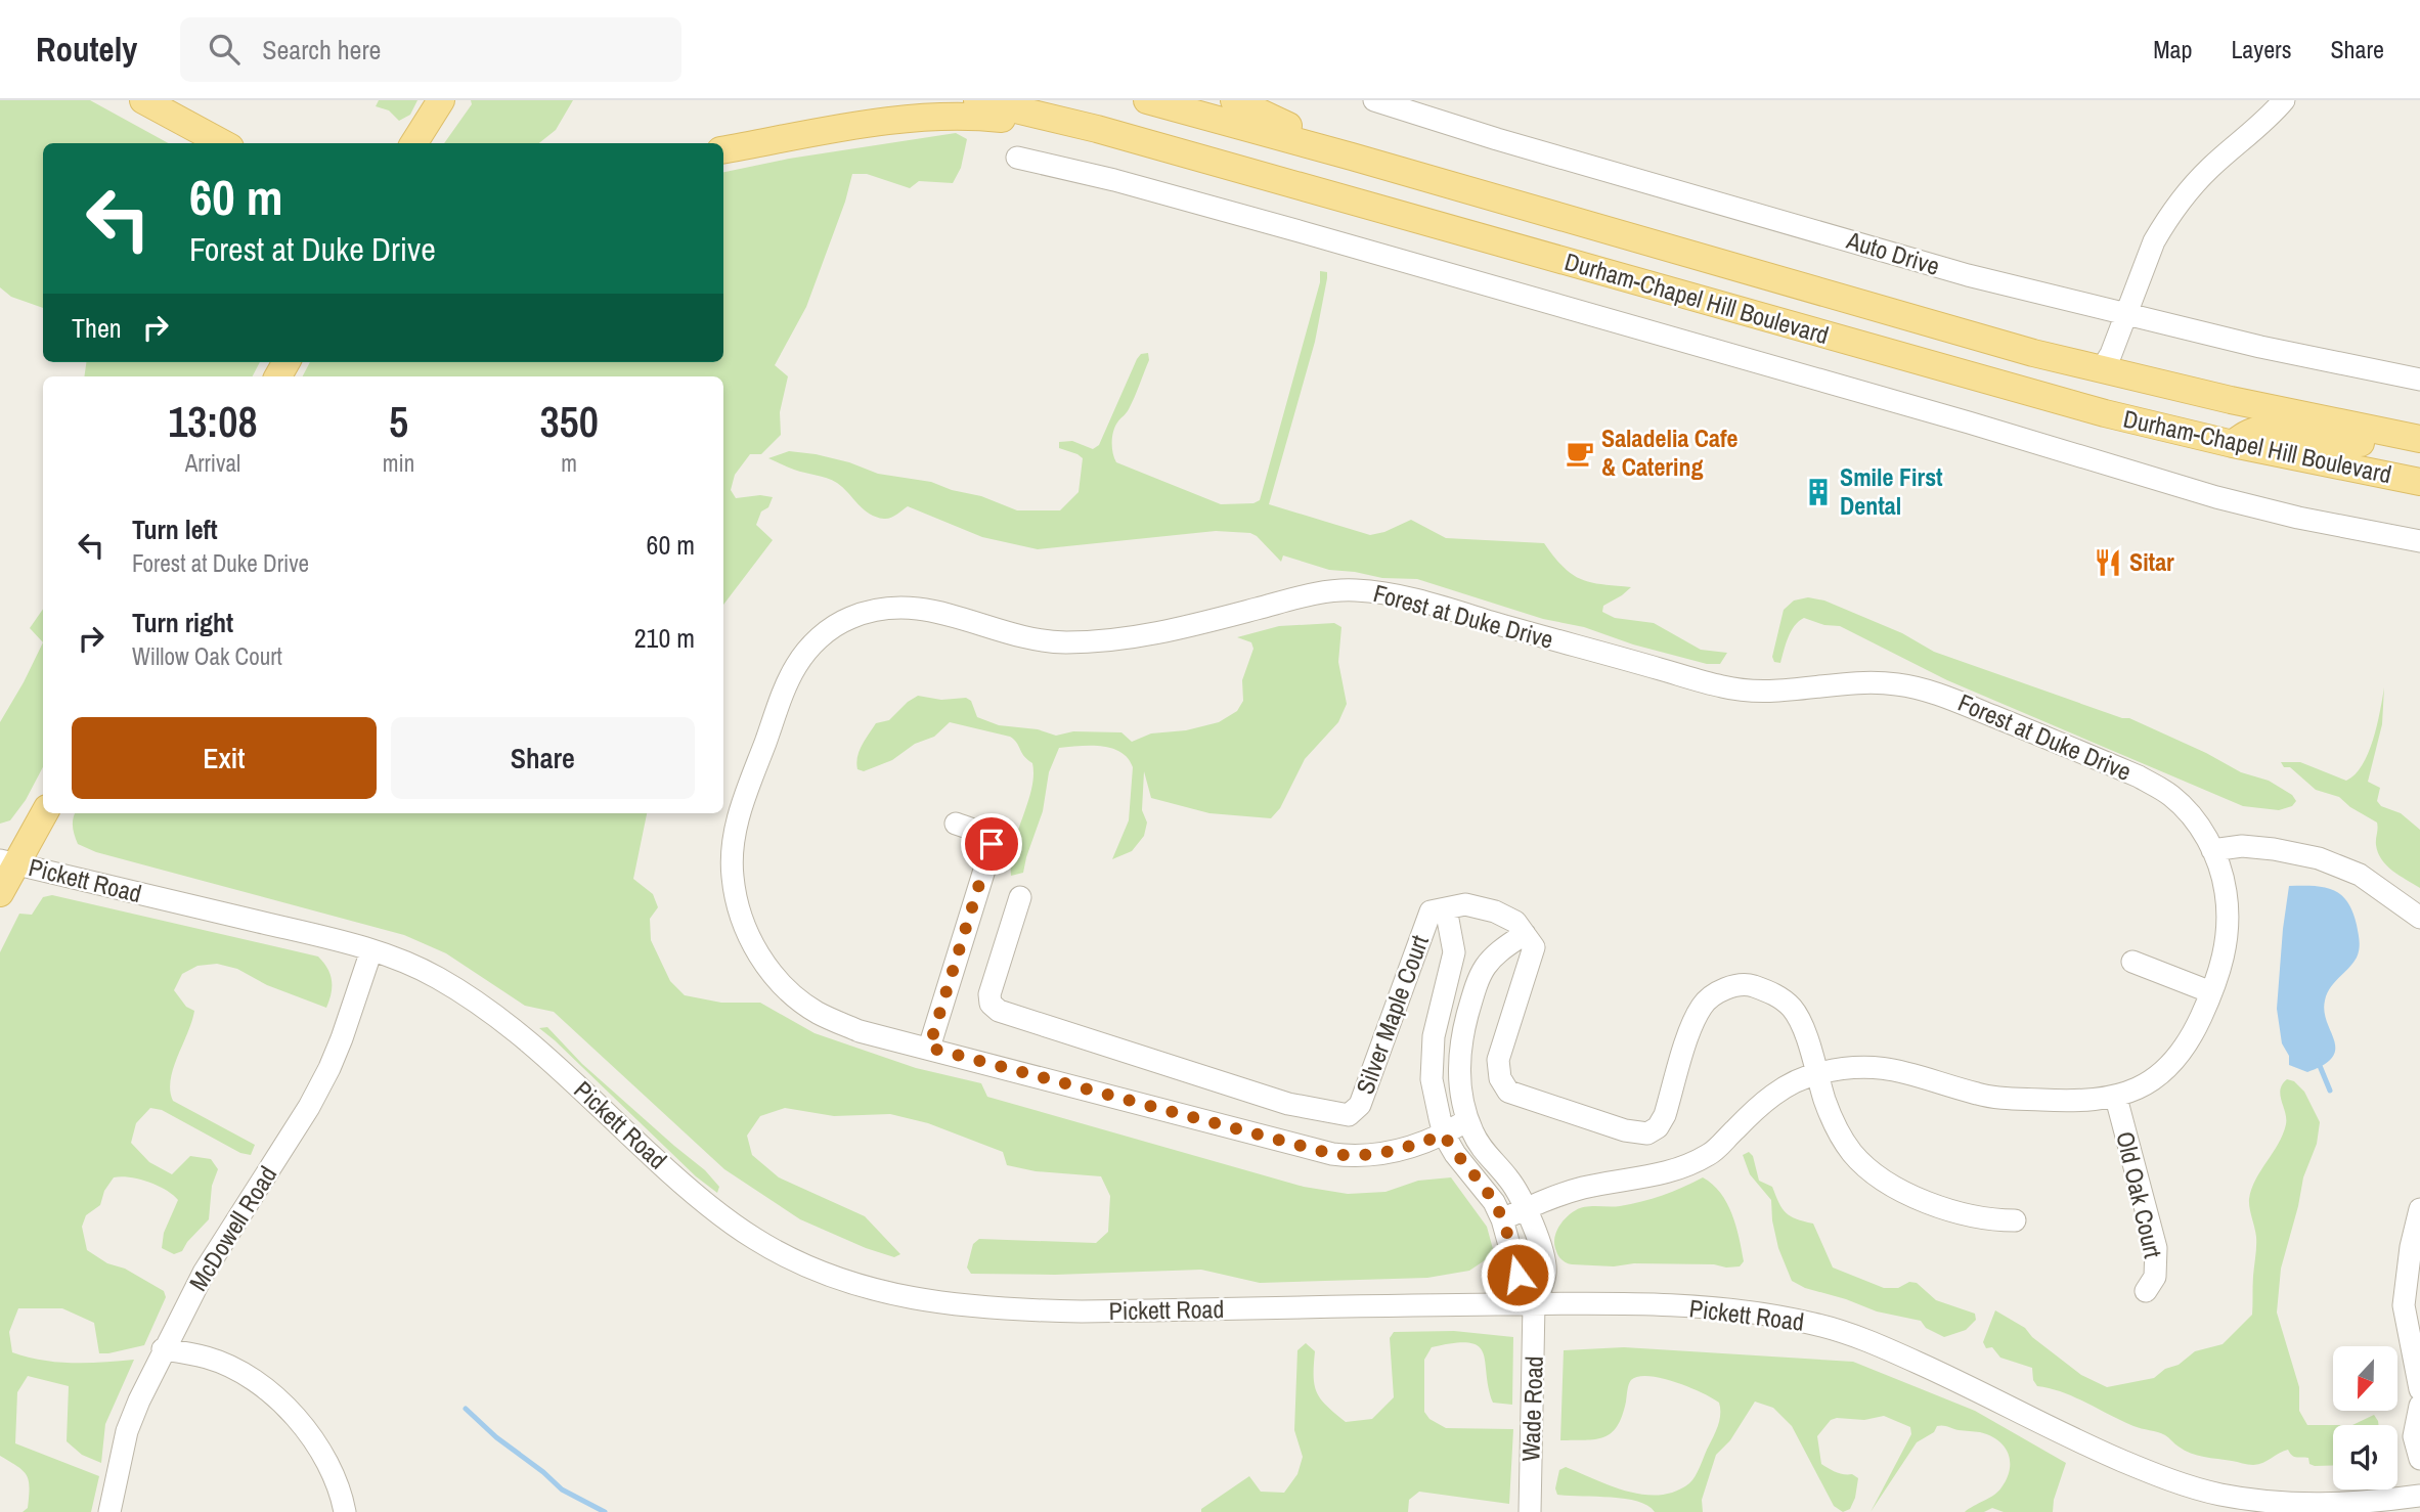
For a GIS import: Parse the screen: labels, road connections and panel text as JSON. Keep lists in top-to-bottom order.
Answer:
{
  "streets": {
    "main road": ["Durham-Chapel Hill Boulevard"],
    "street": [
      "Auto Drive",
      "Forest at Duke Drive",
      "Pickett Road",
      "Silver Maple Court",
      "Old Oak Court",
      "McDowell Road",
      "Wade Road"
    ]
  },
  "crossings": [
    ["Forest at Duke Drive", "Old Oak Court"],
    ["Pickett Road", "McDowell Road"],
    ["Pickett Road", "Wade Road"]
  ],
  "places": {
    "cafe": ["Saladelia Cafe & Catering"],
    "building": ["Smile First Dental"],
    "restaurant": ["Sitar"]
  },
  "north": "bottom",
  "page": {
    "header": "Routely",
    "search": "Search here",
    "nav": ["Map", "Layers", "Share"],
    "turn": ["60 m", "Forest at Duke Drive"],
    "then": "Then",
    "eta": [
      "13:08",
      "Arrival",
      "5",
      "min",
      "350",
      "m"
    ],
    "list": [
      {
        "name": "Turn left",
        "note": "Forest at Duke Drive",
        "value": "60 m"
      },
      {
        "name": "Turn right",
        "note": "Willow Oak Court",
        "value": "210 m"
      }
    ],
    "buttons": ["Exit", "Share"]
  }
}
